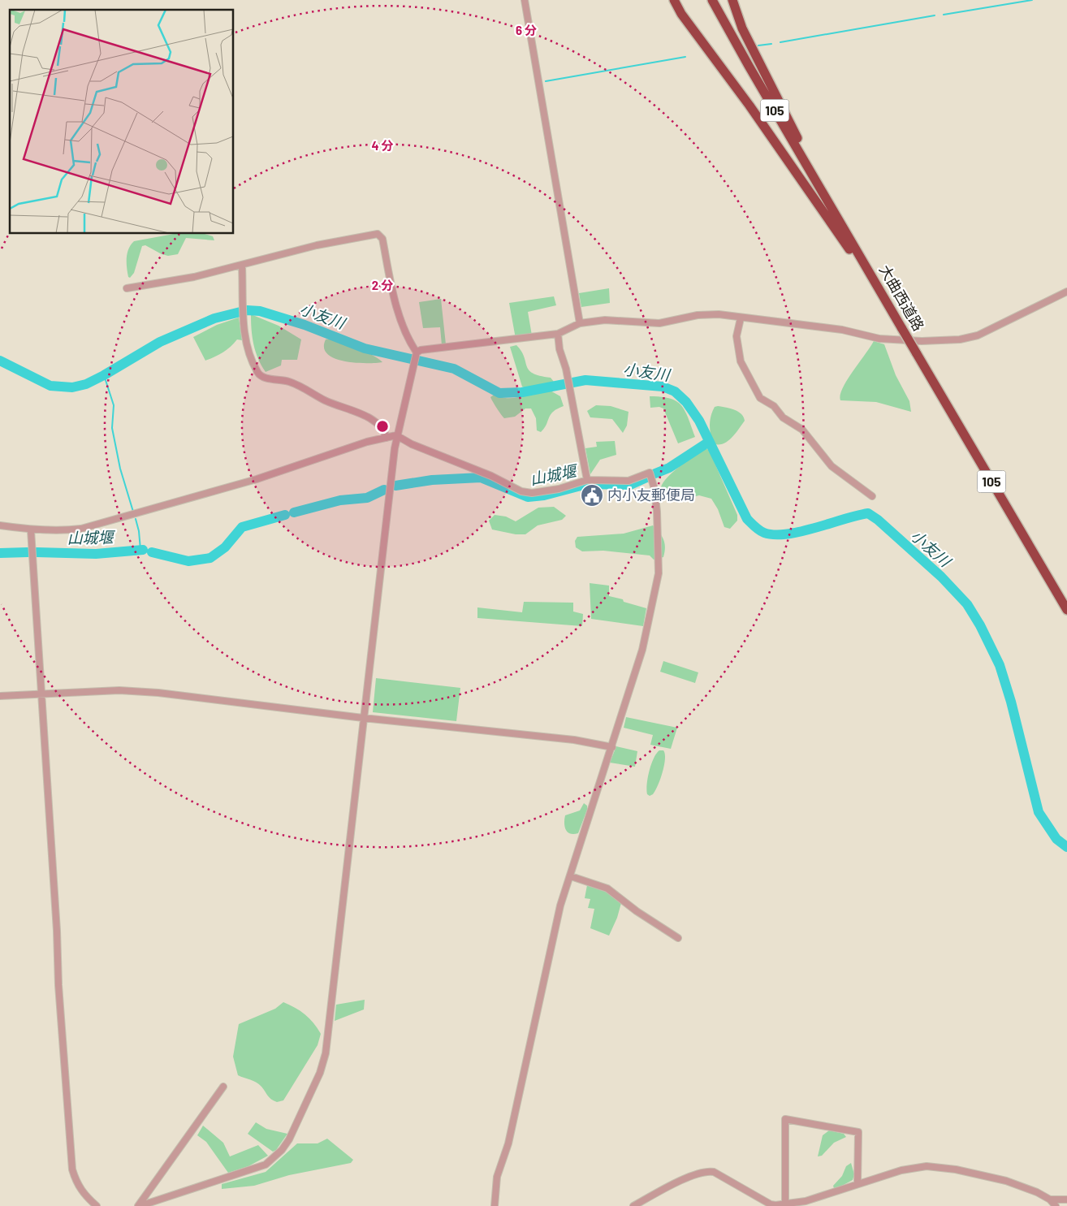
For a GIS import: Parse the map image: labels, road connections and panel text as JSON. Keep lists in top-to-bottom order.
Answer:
{
  "streets": {
    "highway": ["105", "大曲西道路"]
  },
  "water": ["小友川", "山城堰"],
  "places": {
    "public building": ["内小友郵便局"]
  },
  "rings": ["6 分", "4 分", "2 分"]
}
